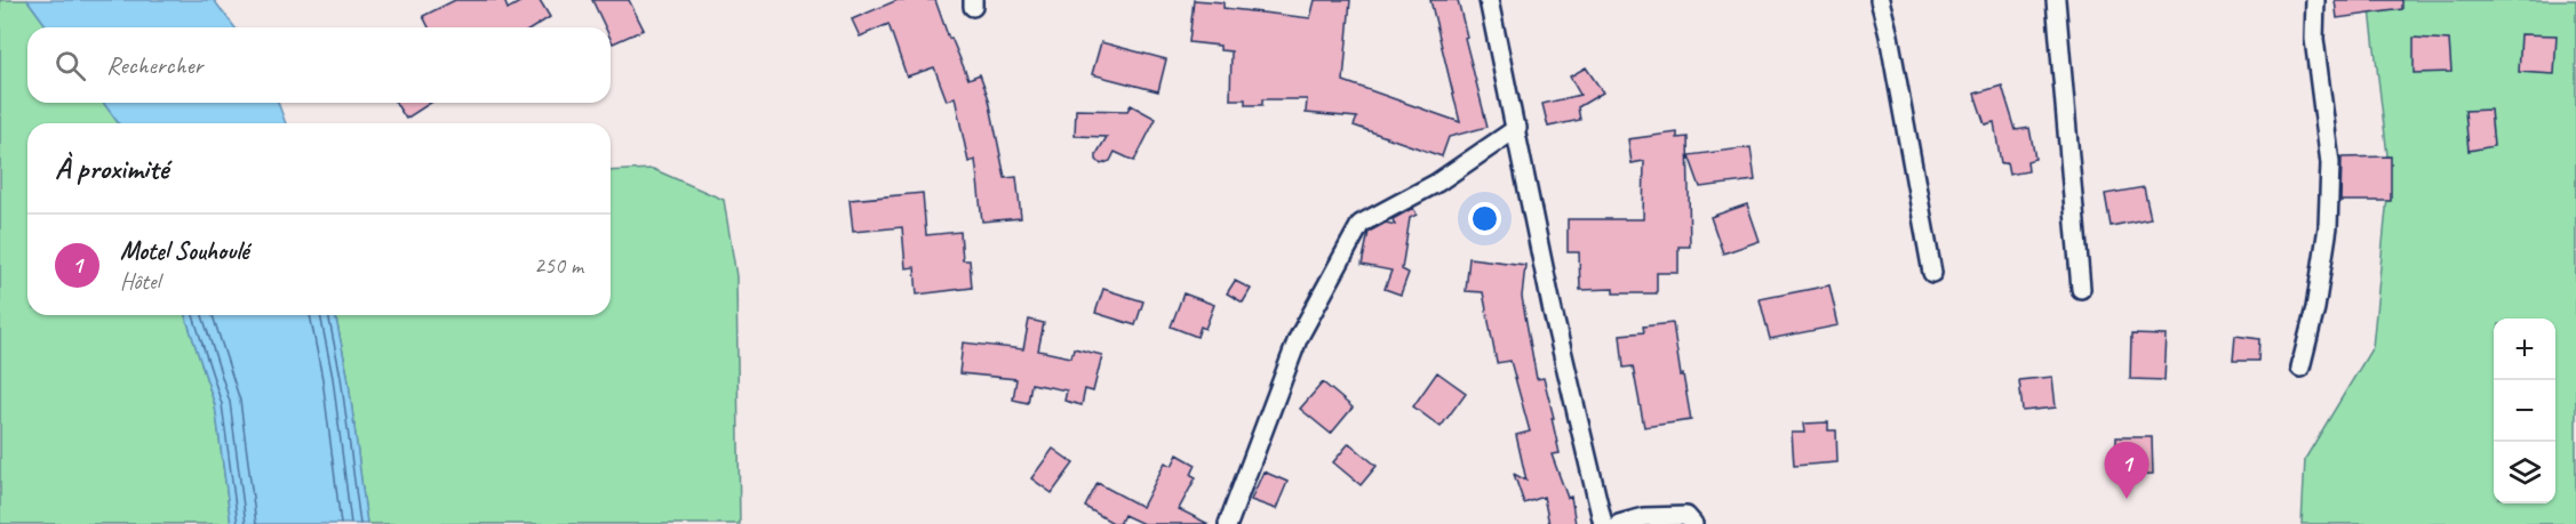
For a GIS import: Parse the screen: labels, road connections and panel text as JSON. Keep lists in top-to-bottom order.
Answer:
{
  "page": {
    "search": "Rechercher",
    "heading": "À proximité",
    "list": [
      {
        "mark": "1",
        "name": "Motel Souhoulé",
        "note": "Hôtel",
        "value": "250 m"
      }
    ],
    "map_buttons": ["+", "−"],
    "pins": "1"
  }
}
